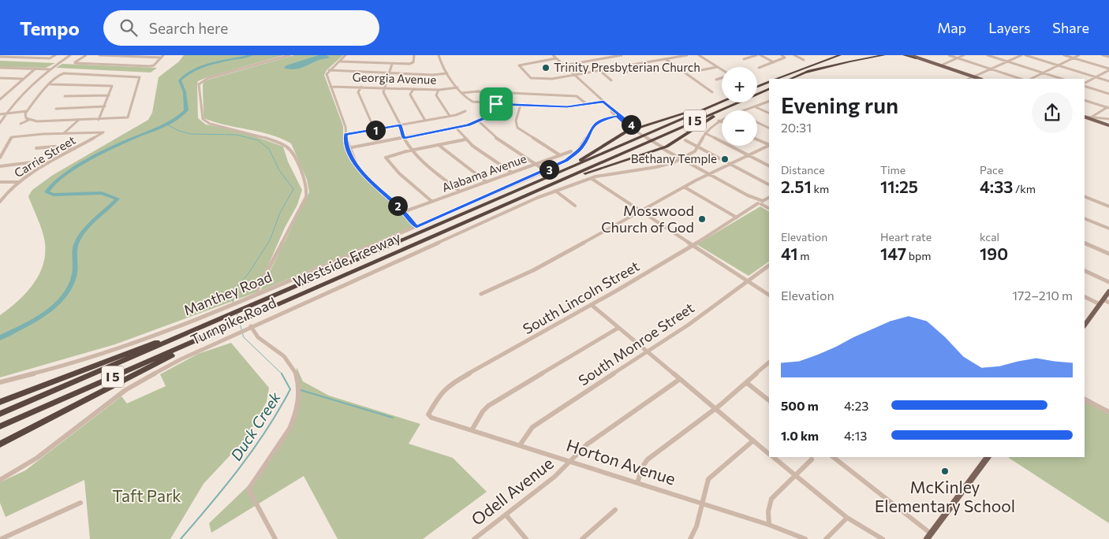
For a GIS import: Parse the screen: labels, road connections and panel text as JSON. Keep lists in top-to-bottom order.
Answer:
{
  "streets": {
    "highway": ["I 5", "Westside Freeway"],
    "street": [
      "Georgia Avenue",
      "Carrie Street",
      "Alabama Avenue",
      "Manthey Road",
      "South Lincoln Street",
      "Turnpike Road",
      "South Monroe Street",
      "Horton Avenue",
      "Odell Avenue"
    ]
  },
  "crossings": [
    ["South Lincoln Street", "Horton Avenue"],
    ["South Monroe Street", "Horton Avenue"],
    ["Horton Avenue", "Odell Avenue"]
  ],
  "water": ["Duck Creek"],
  "parks": ["Taft Park"],
  "places": [
    "Trinity Presbyterian Church",
    "Bethany Temple",
    "Mosswood Church of God",
    "McKinley Elementary School"
  ],
  "page": {
    "header": "Tempo",
    "search": "Search here",
    "nav": ["Map", "Layers", "Share"],
    "map_buttons": ["+", "−"],
    "heading": ["Evening run", "20:31"],
    "pins": [
      "4",
      "1",
      "3",
      "2"
    ],
    "stats": [
      ["Distance", "2.51 km"],
      ["Time", "11:25"],
      ["Pace", "4:33 /km"],
      ["Elevation", "41 m"],
      ["Heart rate", "147 bpm"],
      ["kcal", "190"]
    ],
    "chart": ["Elevation", "172–210 m"],
    "list": [
      {
        "name": "500 m",
        "note": "4:23"
      },
      {
        "name": "1.0 km",
        "note": "4:13"
      }
    ]
  }
}
